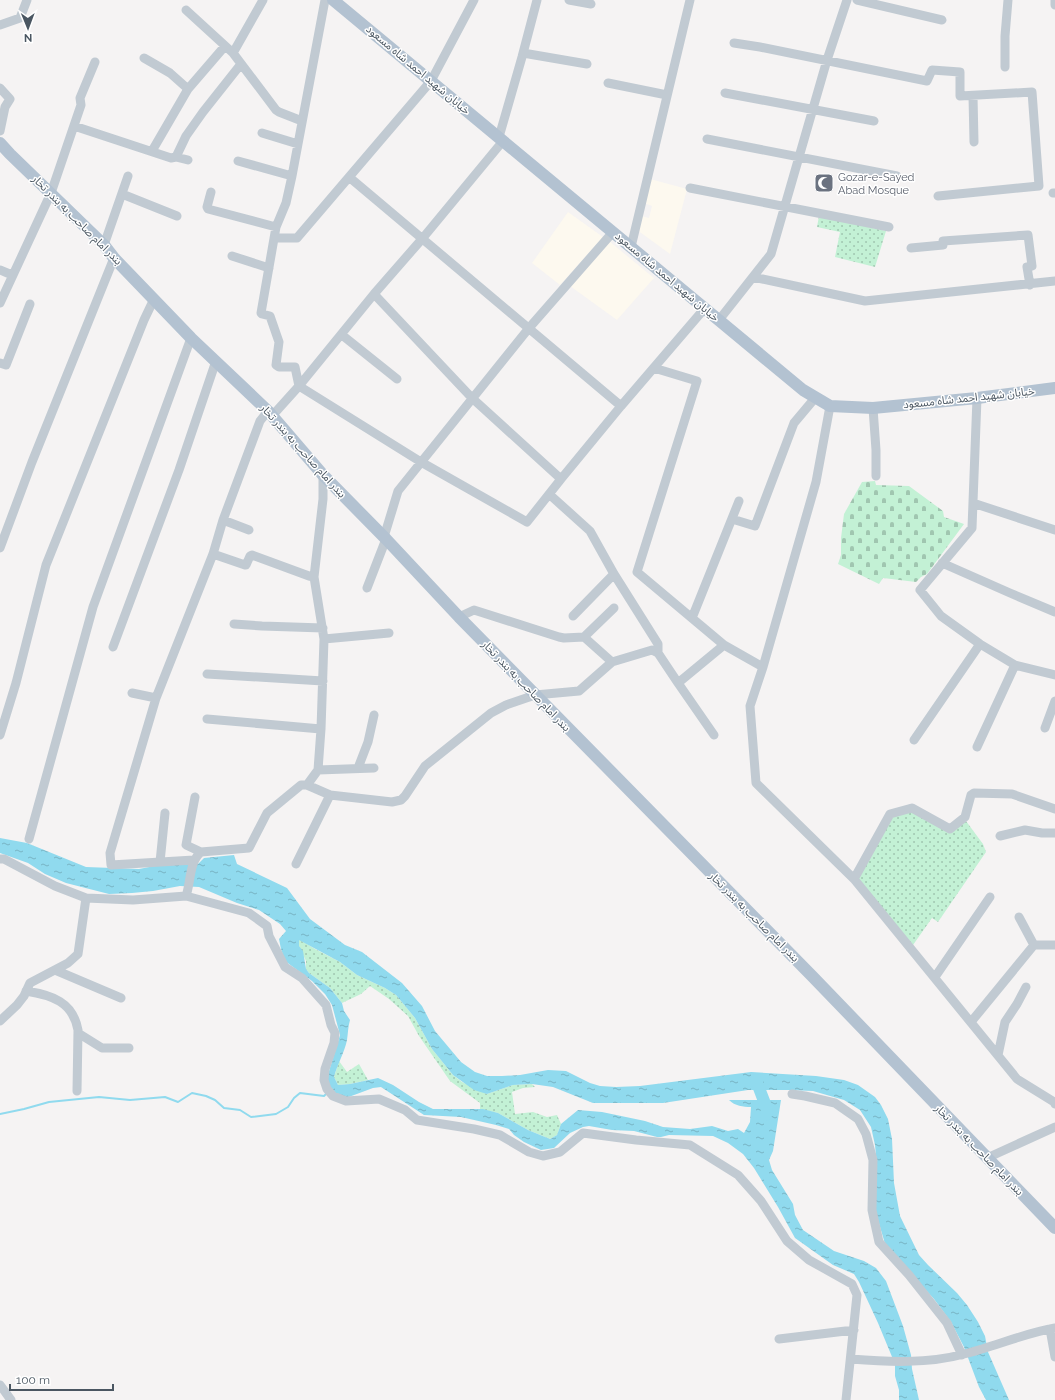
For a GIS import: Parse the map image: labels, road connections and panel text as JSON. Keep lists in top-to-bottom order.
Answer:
{
  "streets": {
    "main road": ["خیابان شهید احمد شاه مسعود", "بندر امام صاحب به بندر تخار"]
  },
  "places": {
    "mosque": ["Gozar-e-Sayed Abad Mosque"]
  },
  "scale_bar": "100 m",
  "north": "bottom"
}
